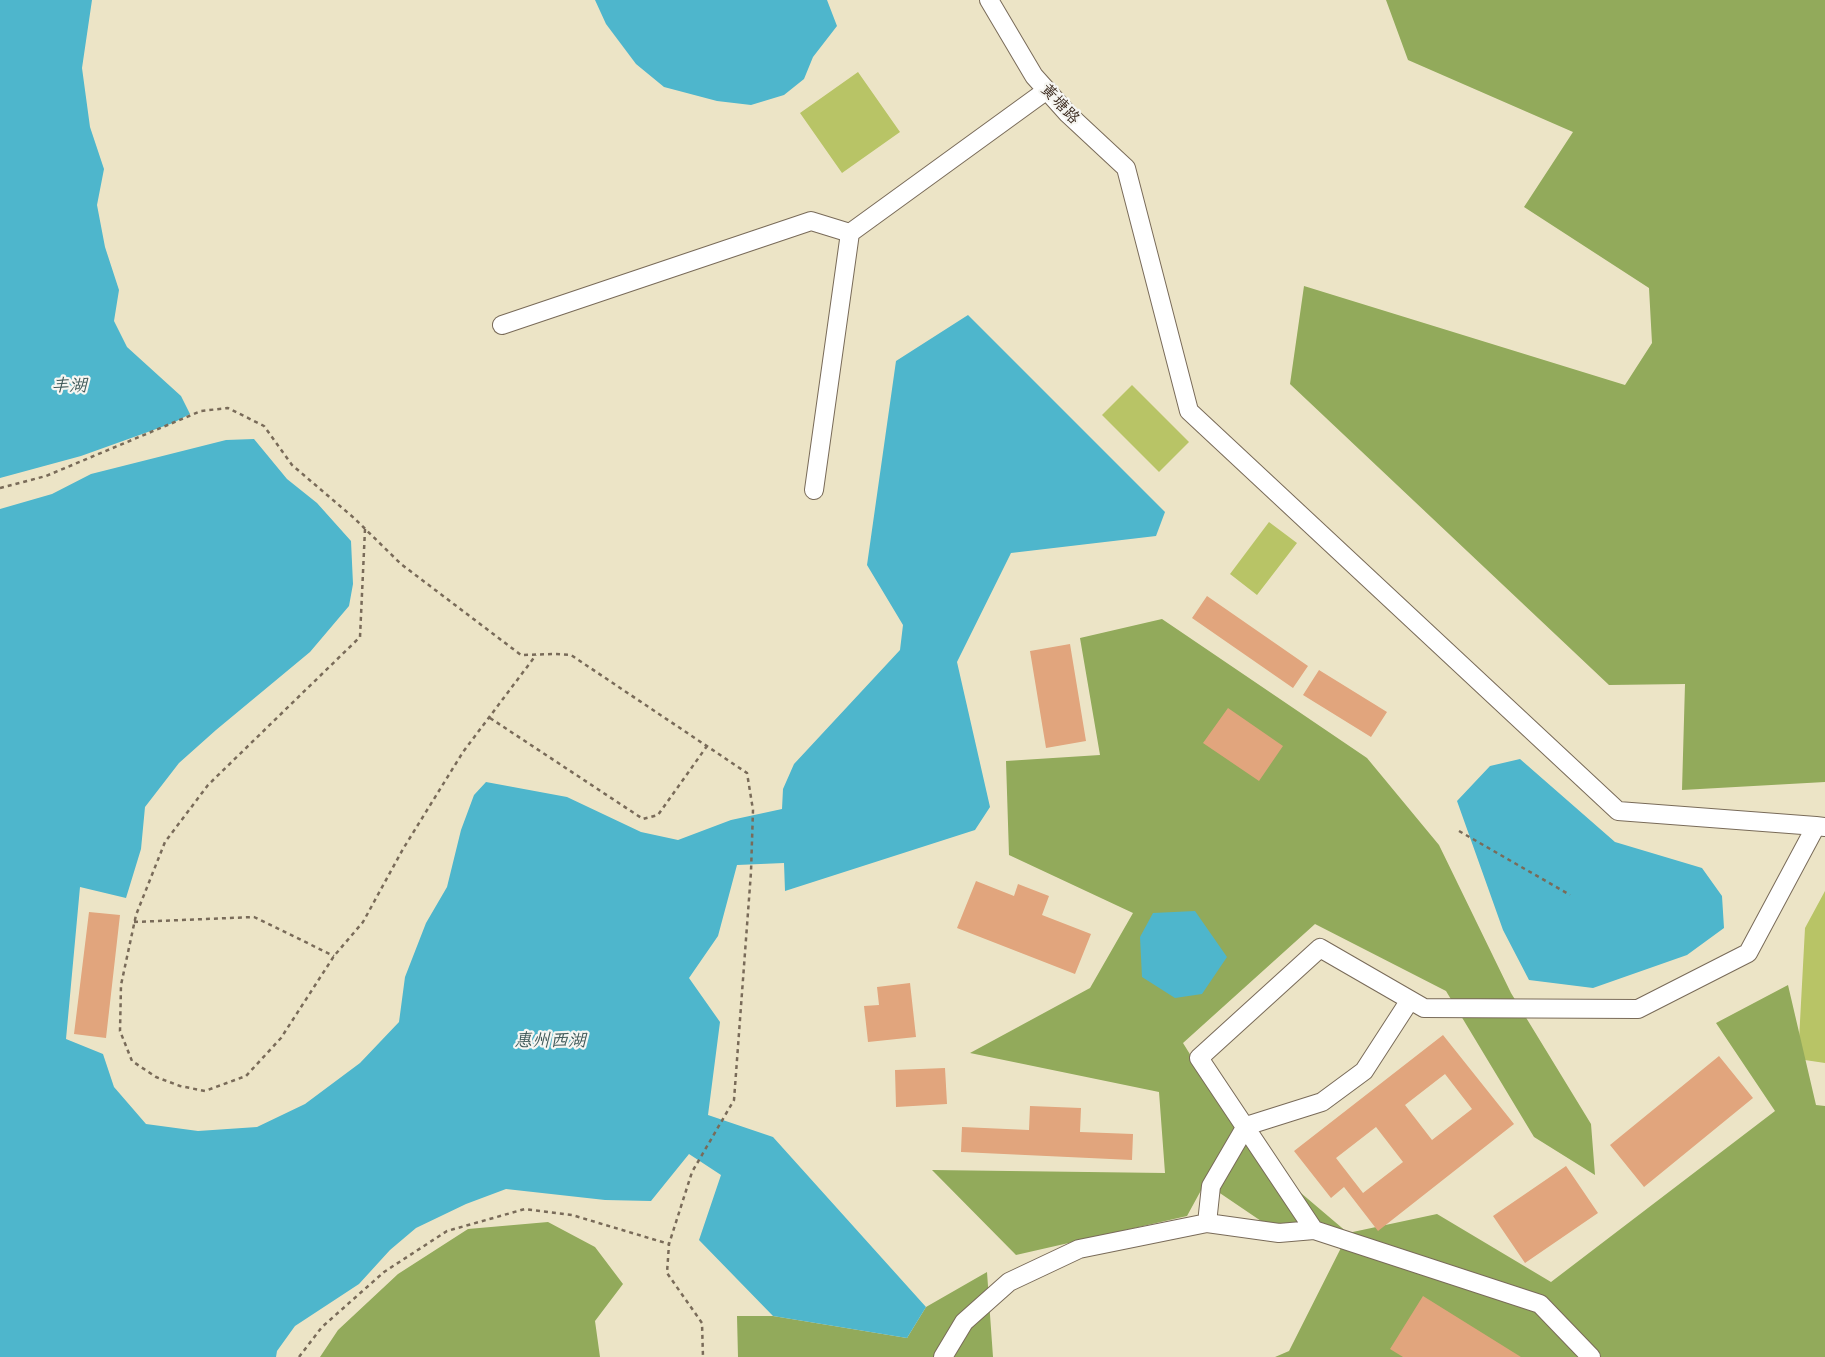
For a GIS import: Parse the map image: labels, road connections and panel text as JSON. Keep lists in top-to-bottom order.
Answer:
{
  "streets": {
    "street": ["黄塘路"]
  },
  "water": ["丰湖", "惠州西湖"]
}
